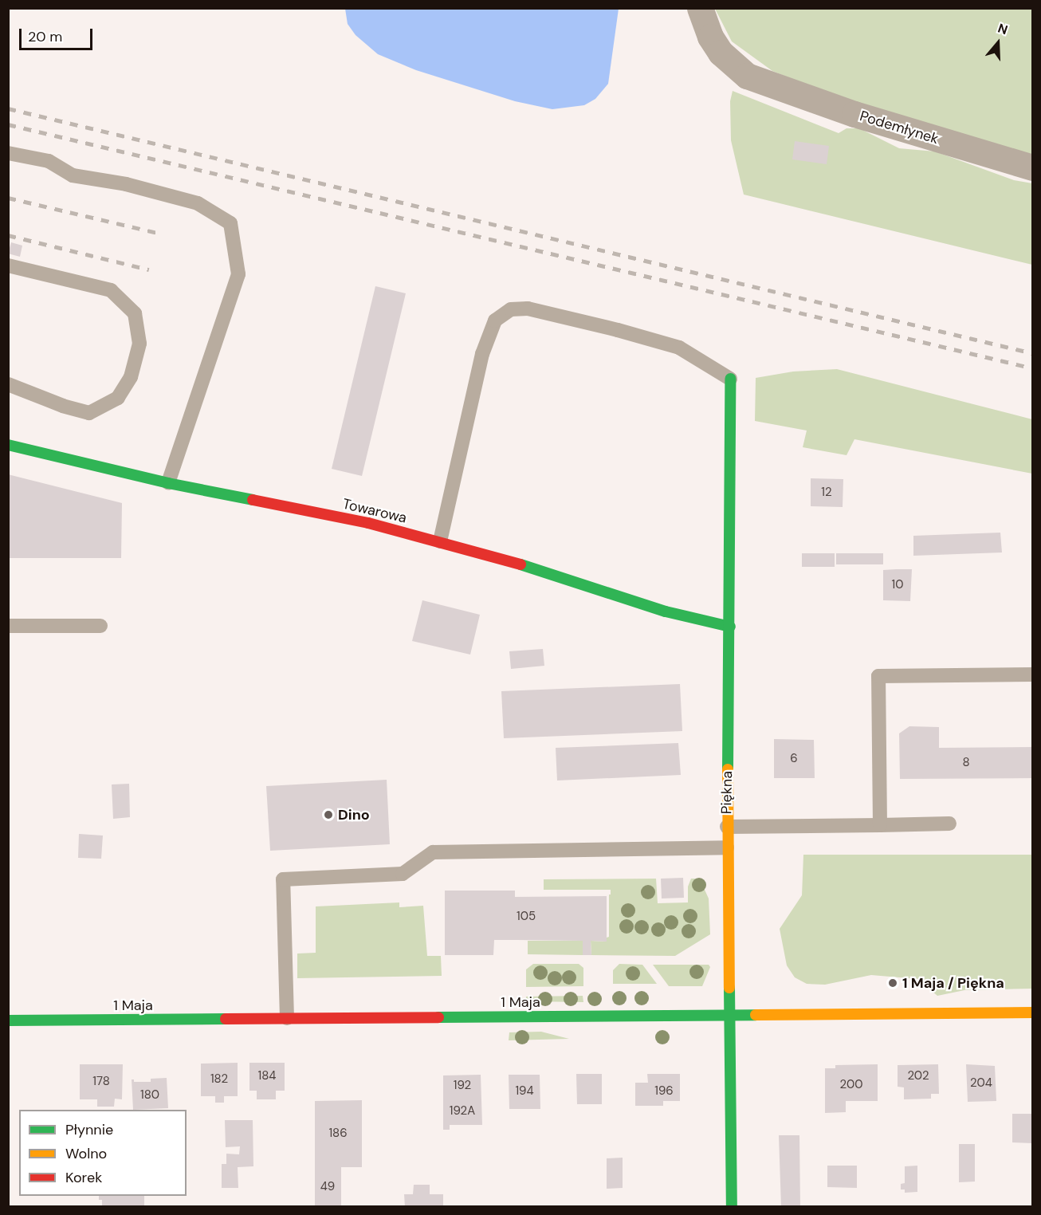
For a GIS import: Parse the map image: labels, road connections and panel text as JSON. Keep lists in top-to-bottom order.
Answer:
{
  "streets": {
    "street": [
      "Podemłynek",
      "Towarowa",
      "Piękna",
      "1 Maja"
    ]
  },
  "crossings": [
    ["Towarowa", "Piękna"],
    ["Piękna", "1 Maja"]
  ],
  "places": ["Dino", "1 Maja / Piękna"],
  "house_numbers": [
    "12",
    "10",
    "6",
    "8",
    "105",
    "184",
    "202",
    "182",
    "178",
    "204",
    "200",
    "192",
    "194",
    "196",
    "180",
    "192A",
    "186",
    "49"
  ],
  "legend": ["Płynnie", "Wolno", "Korek"],
  "scale_bar": "20 m",
  "north": "top"
}
